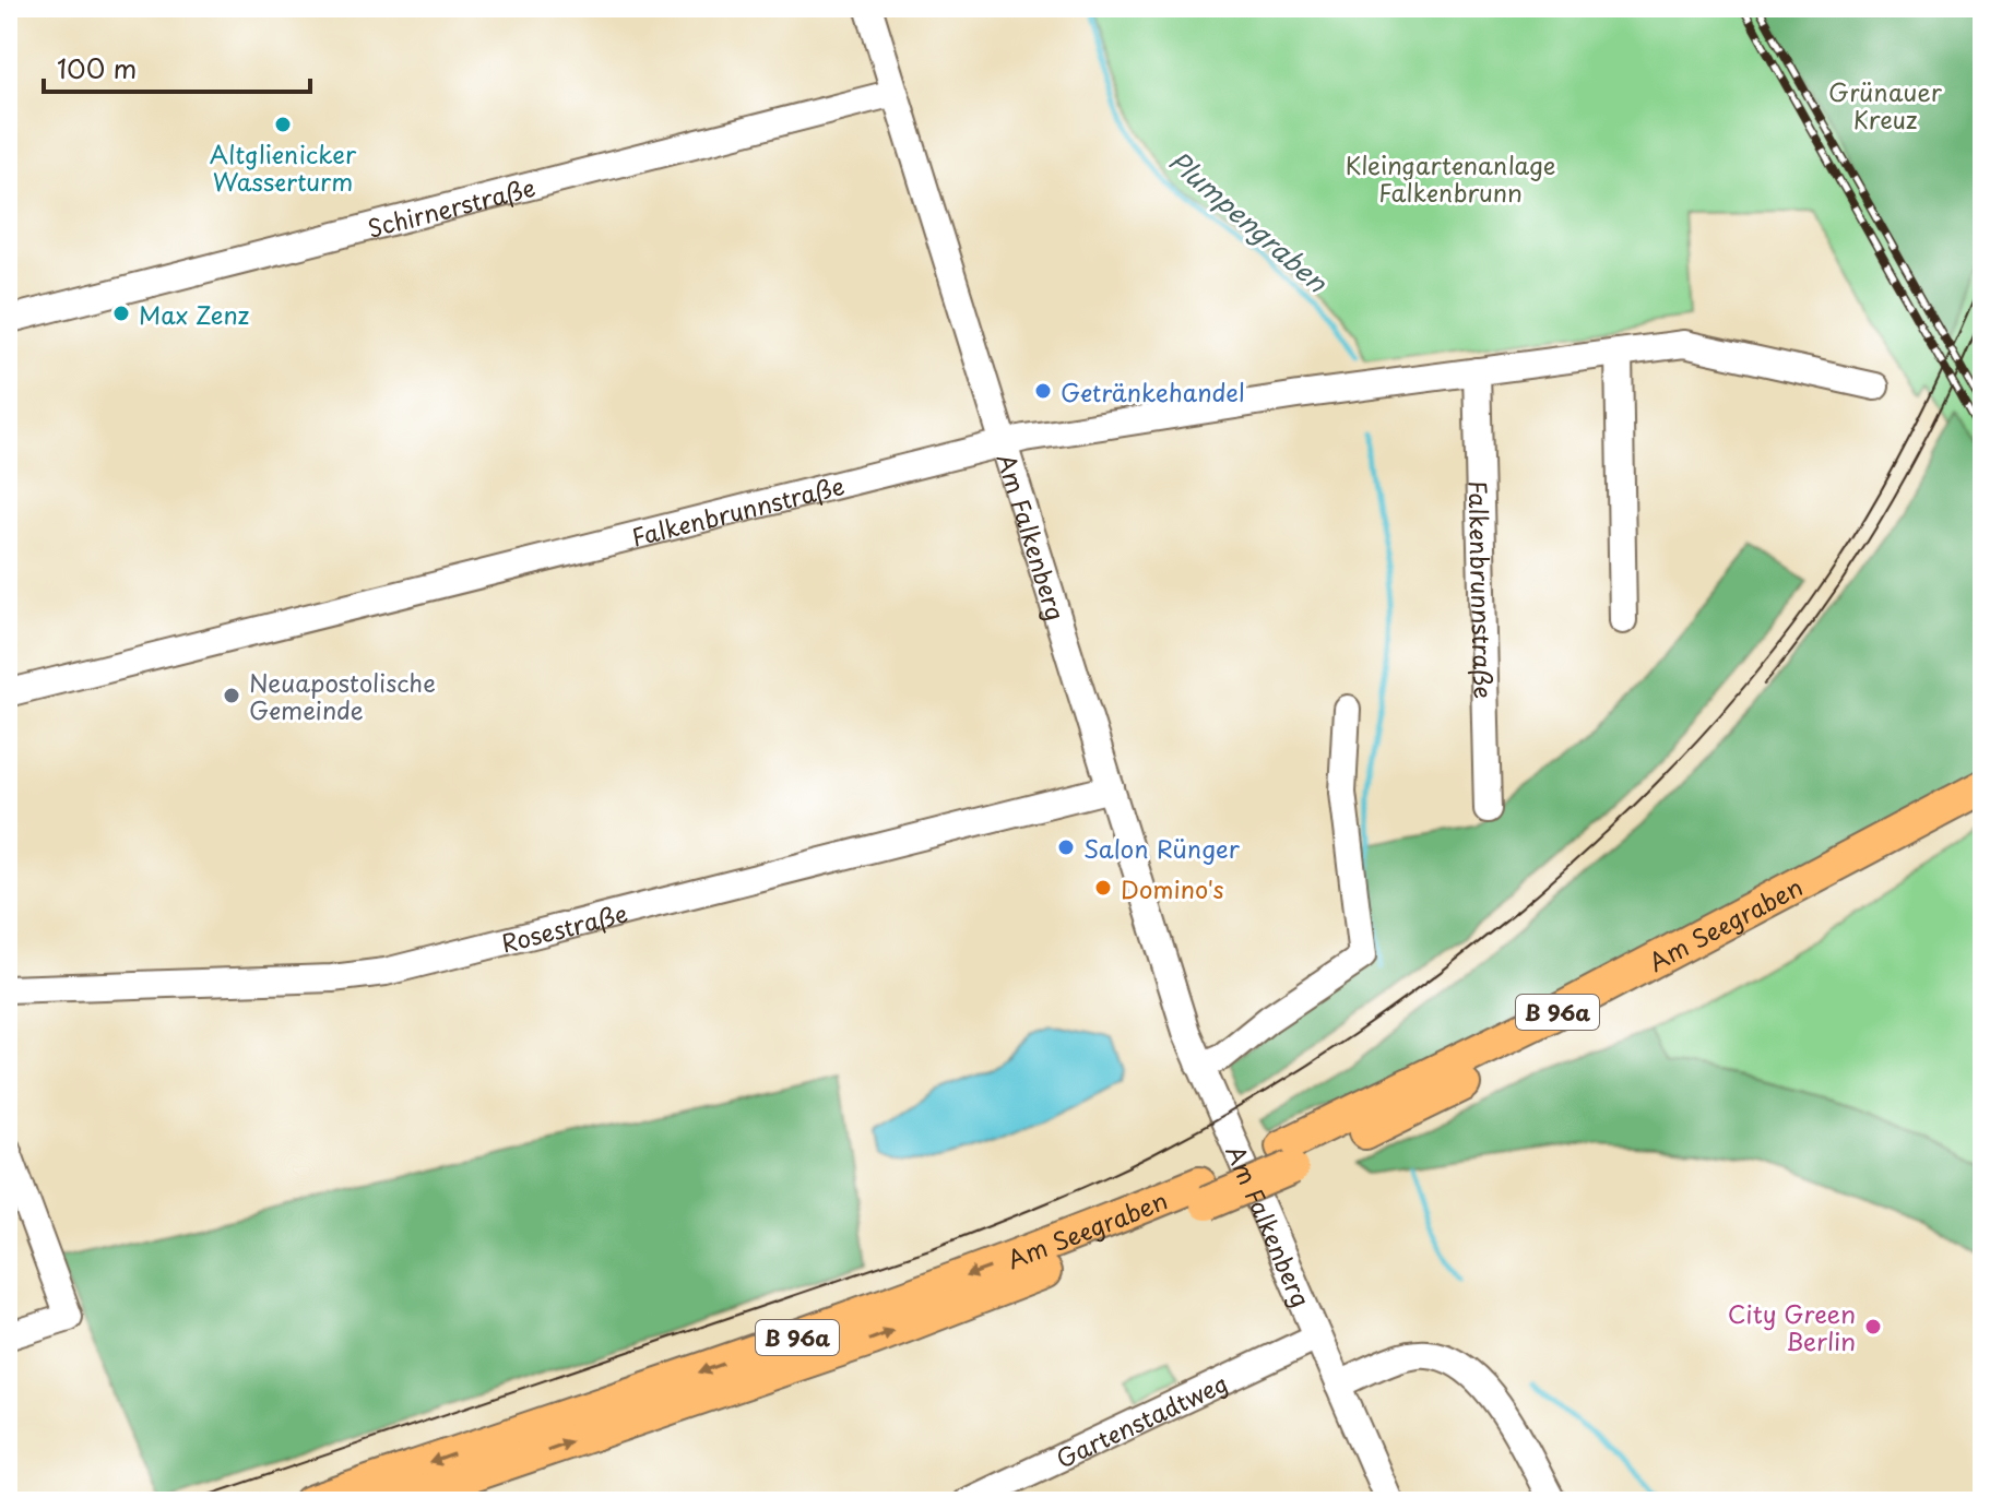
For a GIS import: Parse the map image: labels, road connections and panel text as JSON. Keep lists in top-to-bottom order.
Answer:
{
  "streets": {
    "main road": ["Am Seegraben", "B 96a"],
    "street": [
      "Schirnerstraße",
      "Falkenbrunnstraße",
      "Am Falkenberg",
      "Rosestraße",
      "Gartenstadtweg"
    ]
  },
  "crossings": [
    ["Schirnerstraße", "Am Falkenberg"],
    ["Falkenbrunnstraße", "Am Falkenberg"],
    ["Am Falkenberg", "Rosestraße"],
    ["Am Falkenberg", "Gartenstadtweg"],
    ["Am Seegraben", "B 96a"]
  ],
  "water": ["Plumpengraben"],
  "parks": ["Grünauer Kreuz", "Kleingartenanlage Falkenbrunn"],
  "places": [
    "Altglienicker Wasserturm",
    "Max Zenz",
    "Getränkehandel",
    "Neuapostolische Gemeinde",
    "Salon Rünger",
    "Domino's",
    "City Green Berlin"
  ],
  "scale_bar": "100 m"
}
